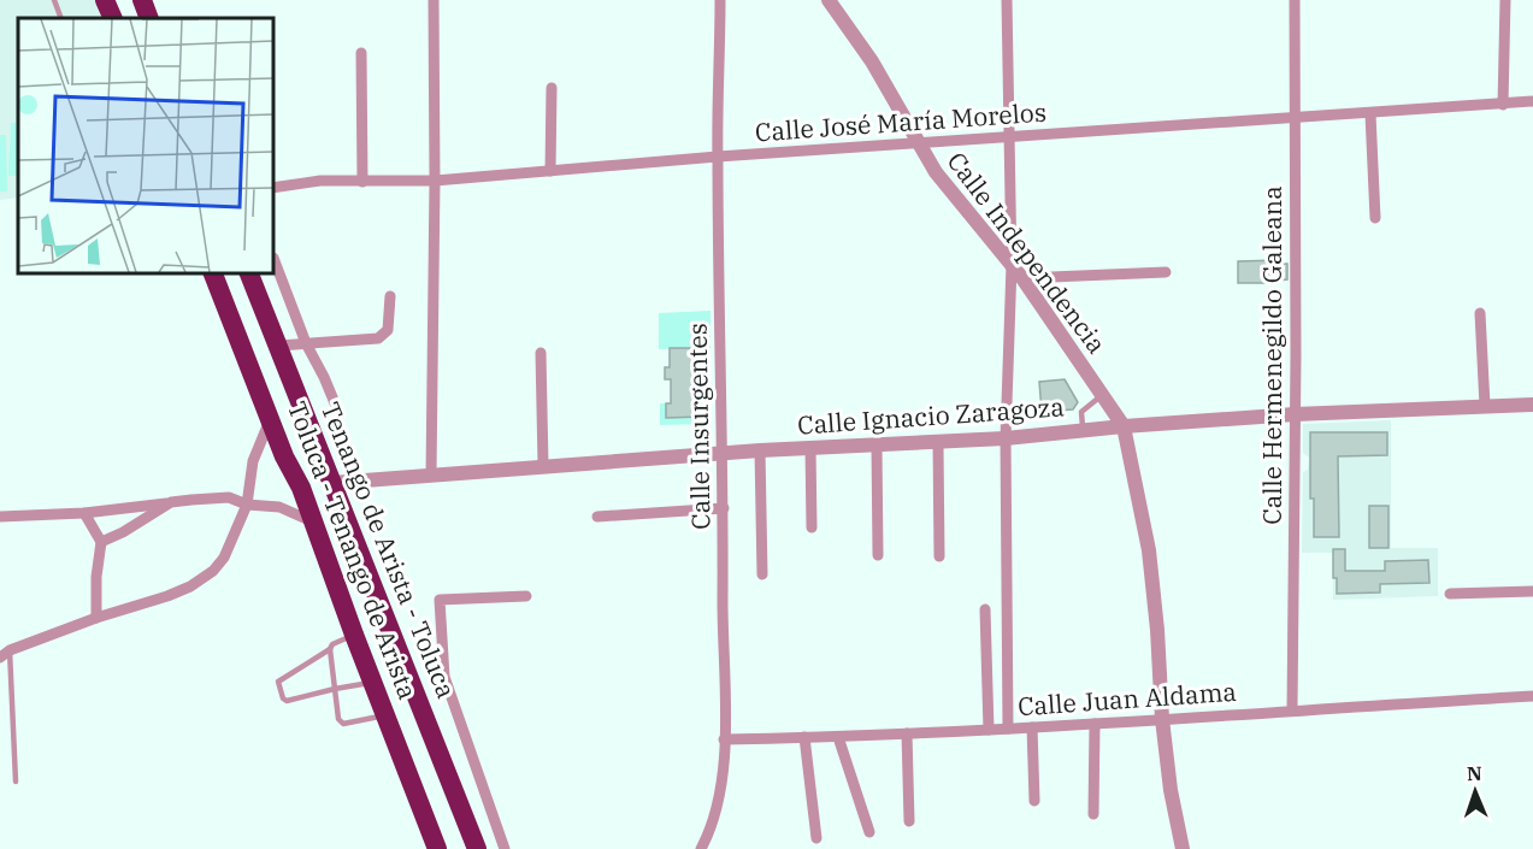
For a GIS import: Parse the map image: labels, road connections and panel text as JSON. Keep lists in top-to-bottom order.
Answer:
{
  "streets": {
    "highway": ["Toluca - Tenango de Arista", "Tenango de Arista - Toluca"],
    "street": [
      "Calle José María Morelos",
      "Calle Independencia",
      "Calle Hermenegildo Galeana",
      "Calle Ignacio Zaragoza",
      "Calle Insurgentes",
      "Calle Juan Aldama"
    ]
  },
  "crossings": [
    ["Calle José María Morelos", "Calle Independencia"],
    ["Calle José María Morelos", "Calle Hermenegildo Galeana"],
    ["Calle José María Morelos", "Calle Insurgentes"],
    ["Calle Independencia", "Calle Ignacio Zaragoza"],
    ["Calle Independencia", "Calle Juan Aldama"],
    ["Calle Hermenegildo Galeana", "Calle Ignacio Zaragoza"],
    ["Calle Hermenegildo Galeana", "Calle Juan Aldama"],
    ["Calle Ignacio Zaragoza", "Calle Insurgentes"],
    ["Calle Ignacio Zaragoza", "Tenango de Arista - Toluca"],
    ["Calle Insurgentes", "Calle Juan Aldama"]
  ],
  "north": "top"
}
